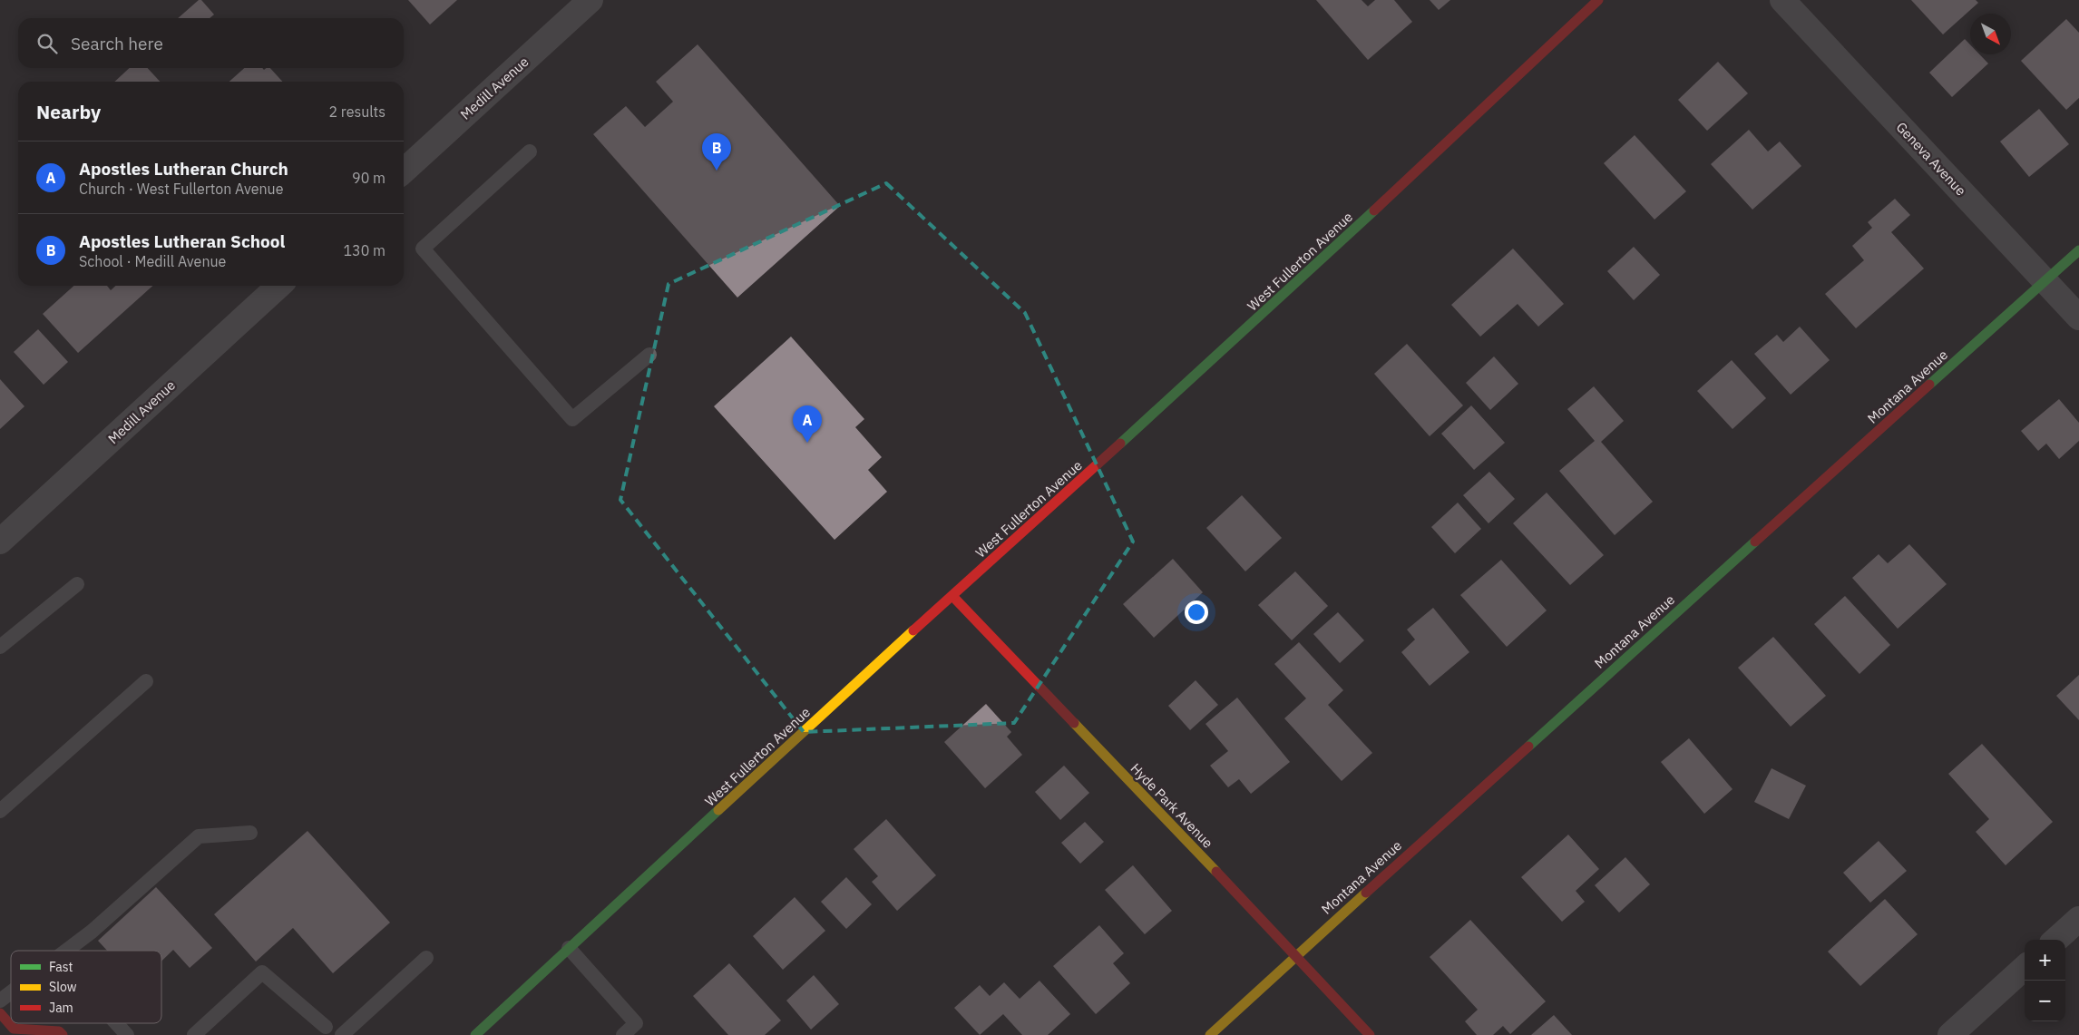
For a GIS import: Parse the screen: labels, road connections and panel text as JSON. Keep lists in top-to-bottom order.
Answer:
{
  "streets": {
    "street": [
      "Medill Avenue",
      "Geneva Avenue",
      "West Fullerton Avenue",
      "Montana Avenue",
      "Hyde Park Avenue"
    ]
  },
  "crossings": [
    ["Geneva Avenue", "Montana Avenue"],
    ["West Fullerton Avenue", "Hyde Park Avenue"],
    ["Montana Avenue", "Hyde Park Avenue"]
  ],
  "legend": ["Fast", "Slow", "Jam"],
  "north": "bottom right",
  "page": {
    "search": "Search here",
    "heading": ["Nearby", "2 results"],
    "pins": ["B", "A"],
    "list": [
      {
        "mark": "A",
        "name": "Apostles Lutheran Church",
        "note": "Church · West Fullerton Avenue",
        "value": "90 m"
      },
      {
        "mark": "B",
        "name": "Apostles Lutheran School",
        "note": "School · Medill Avenue",
        "value": "130 m"
      }
    ],
    "map_buttons": ["+", "−"]
  }
}
